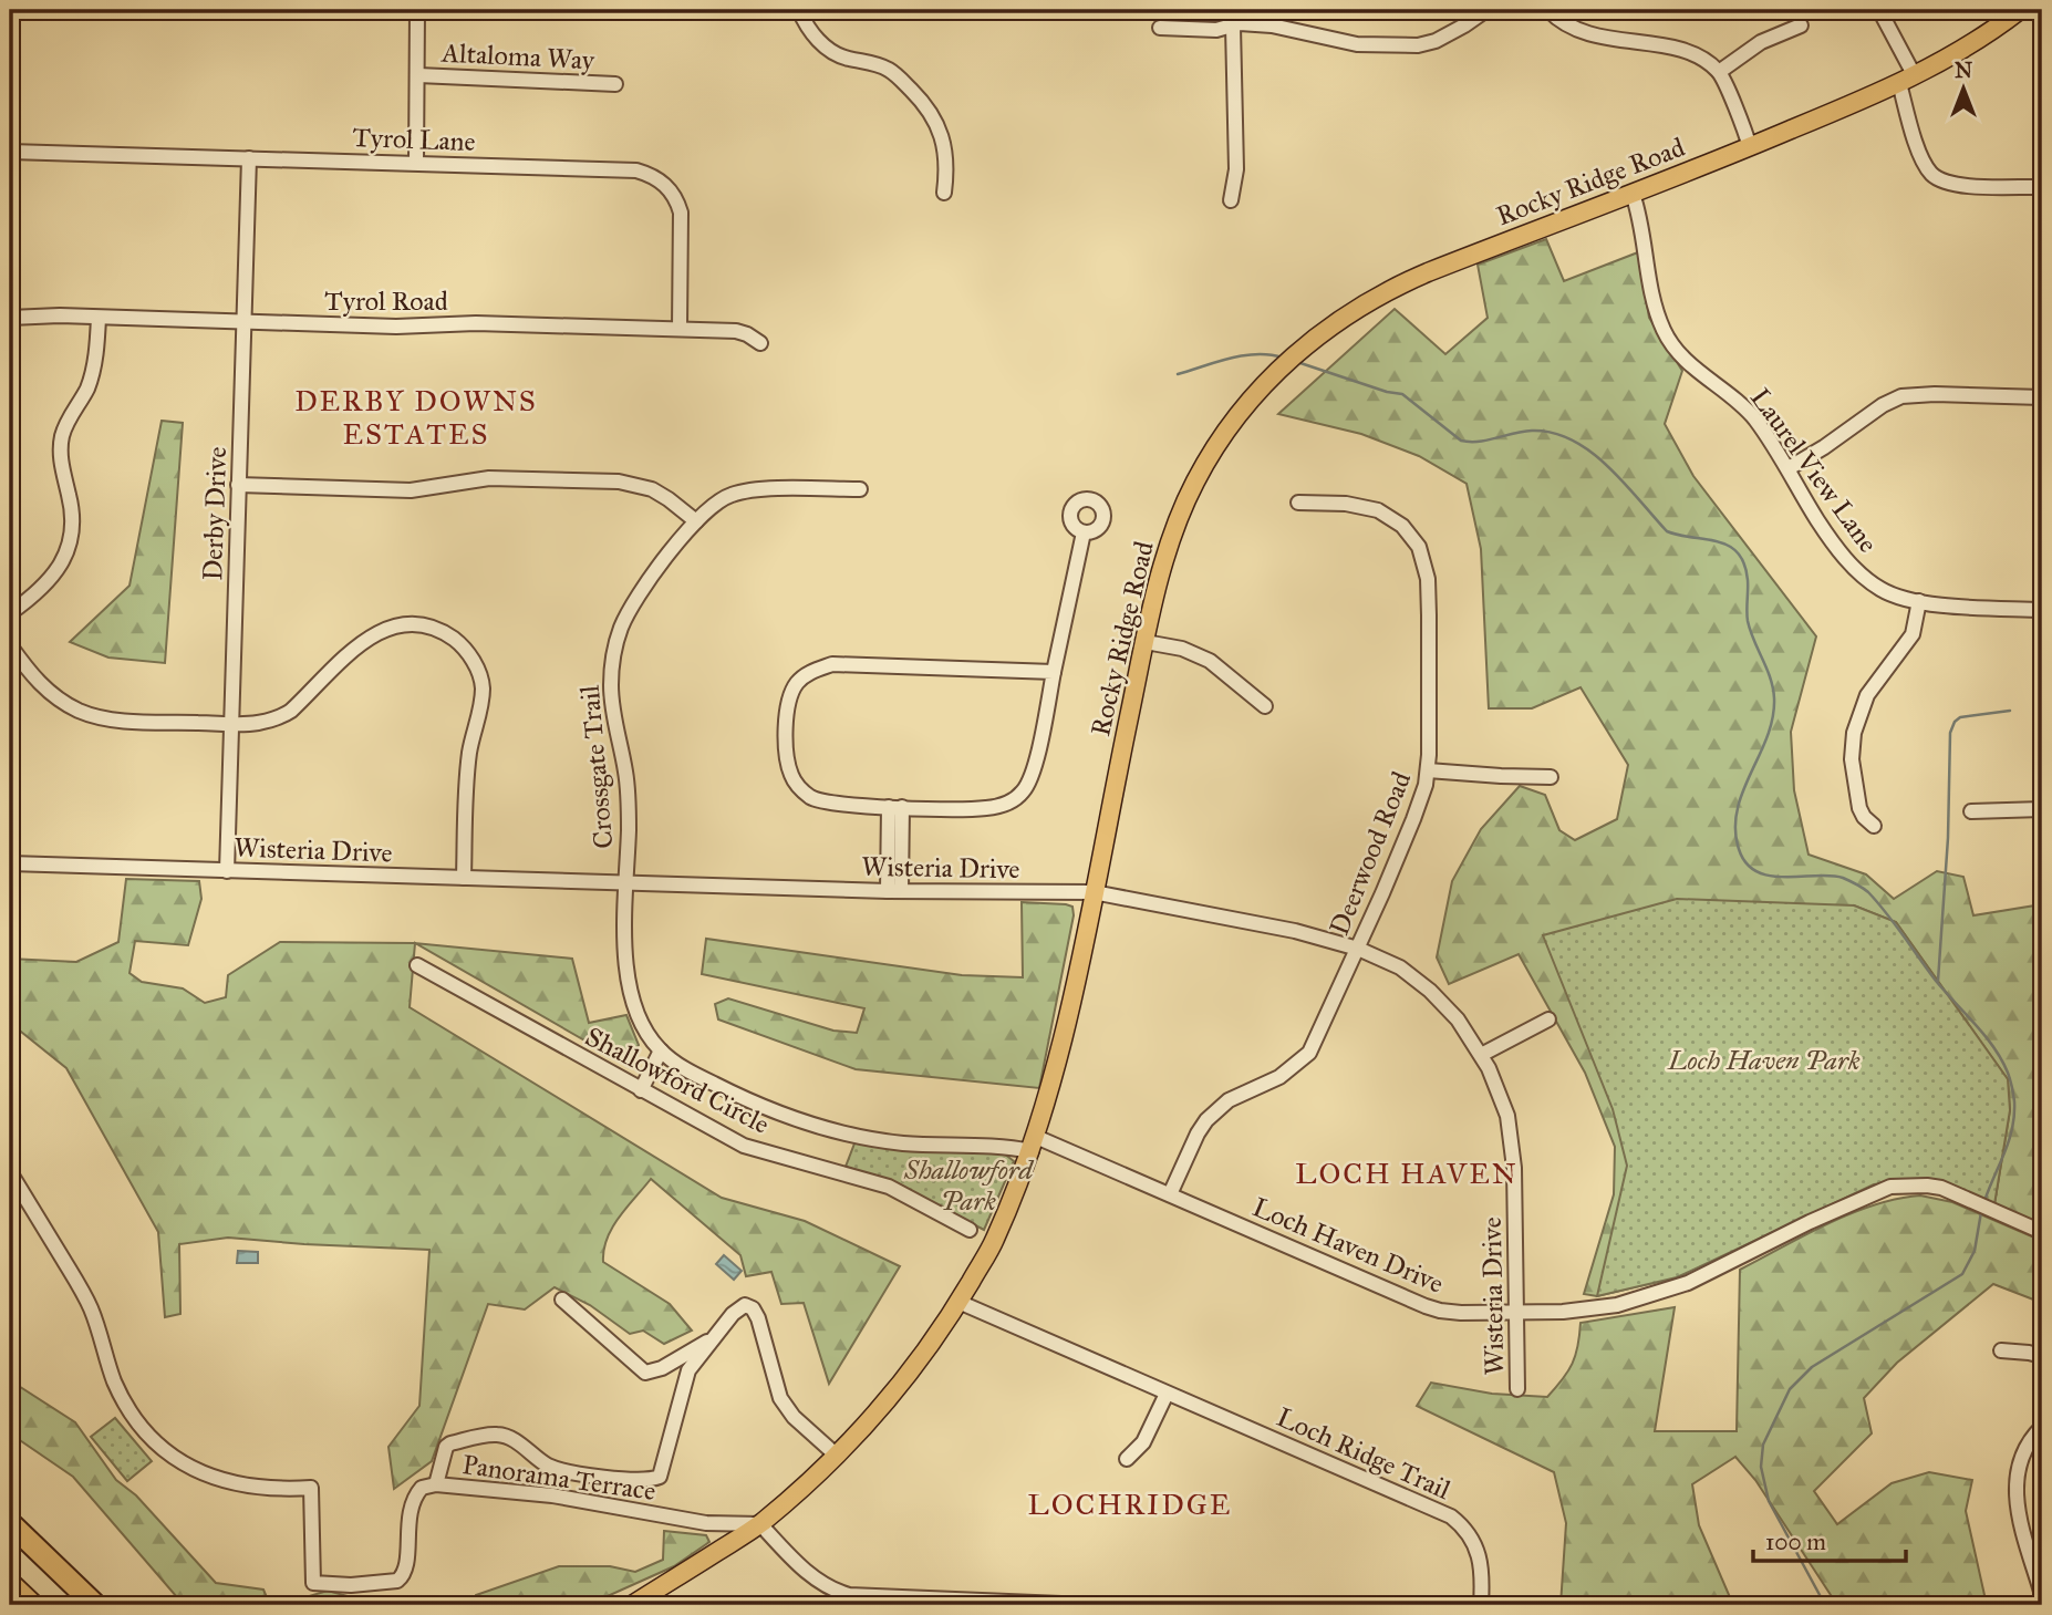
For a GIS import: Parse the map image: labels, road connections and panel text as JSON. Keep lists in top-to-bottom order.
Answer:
{
  "streets": {
    "main road": ["Rocky Ridge Road"],
    "street": [
      "Altaloma Way",
      "Tyrol Lane",
      "Tyrol Road",
      "Laurel View Lane",
      "Derby Drive",
      "Crossgate Trail",
      "Wisteria Drive",
      "Deerwood Road",
      "Shallowford Circle",
      "Loch Haven Drive",
      "Loch Ridge Trail",
      "Panorama Terrace"
    ]
  },
  "crossings": [
    ["Tyrol Lane", "Tyrol Road"],
    ["Tyrol Lane", "Derby Drive"],
    ["Rocky Ridge Road", "Laurel View Lane"],
    ["Rocky Ridge Road", "Wisteria Drive"],
    ["Rocky Ridge Road", "Loch Haven Drive"],
    ["Rocky Ridge Road", "Loch Ridge Trail"],
    ["Rocky Ridge Road", "Panorama Terrace"],
    ["Tyrol Road", "Derby Drive"],
    ["Derby Drive", "Wisteria Drive"],
    ["Crossgate Trail", "Wisteria Drive"],
    ["Crossgate Trail", "Loch Haven Drive"],
    ["Wisteria Drive", "Deerwood Road"],
    ["Wisteria Drive", "Loch Haven Drive"],
    ["Deerwood Road", "Loch Haven Drive"]
  ],
  "districts": ["DERBY DOWNS ESTATES", "LOCH HAVEN", "LOCHRIDGE"],
  "parks": ["Loch Haven Park", "Shallowford Park"],
  "scale_bar": "100 m",
  "north": "top"
}
